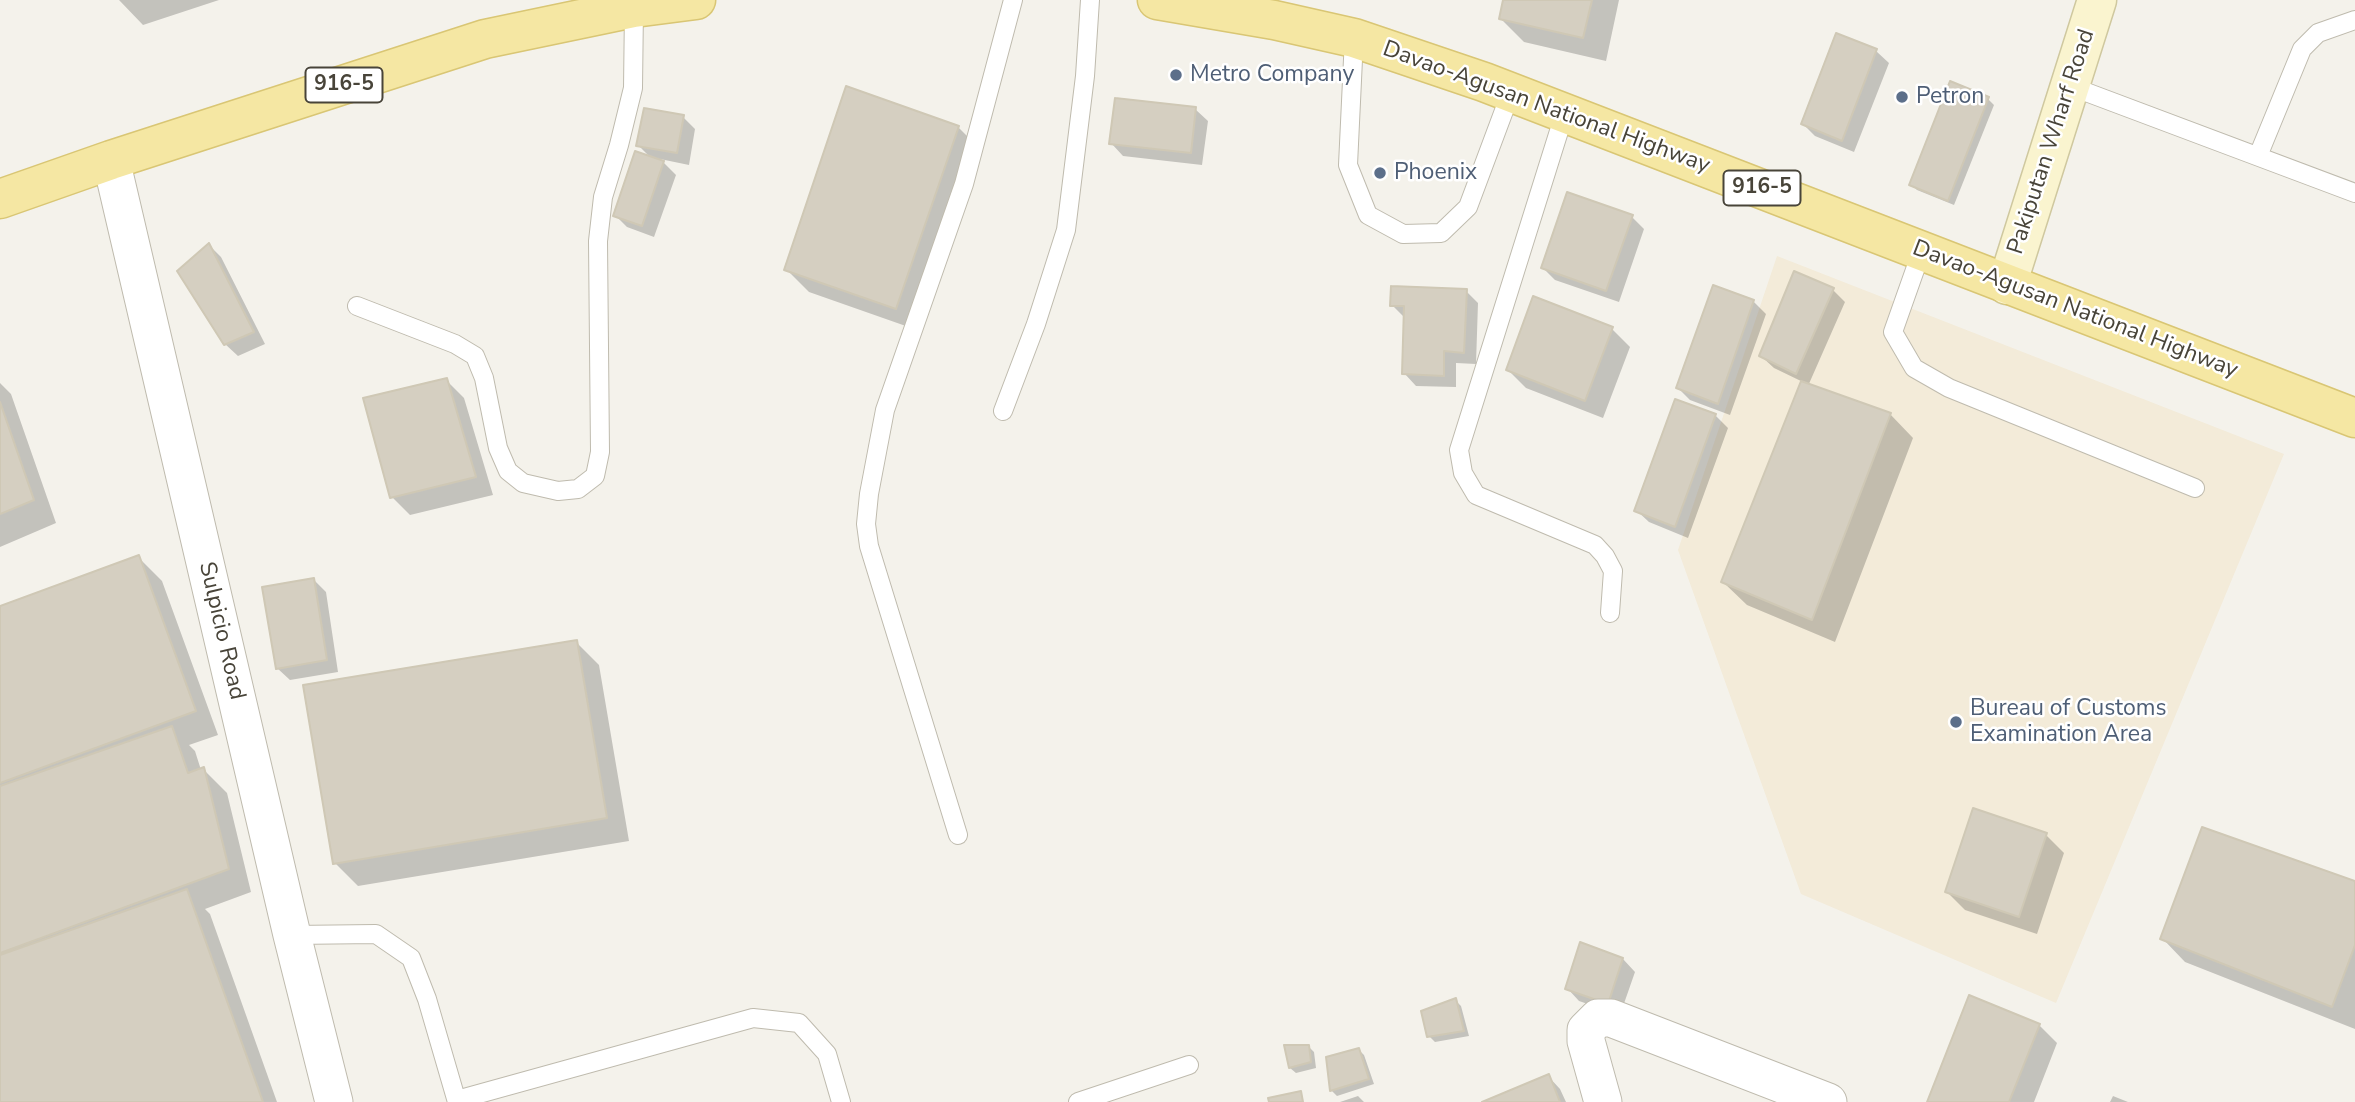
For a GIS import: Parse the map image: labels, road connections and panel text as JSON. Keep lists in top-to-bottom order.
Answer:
{
  "streets": {
    "main road": ["916-5", "Davao-Agusan National Highway"],
    "street": ["Pakiputan Wharf Road", "Sulpicio Road"]
  },
  "crossings": [
    ["916-5", "Sulpicio Road"],
    ["Davao-Agusan National Highway", "Pakiputan Wharf Road"]
  ],
  "places": [
    "Metro Company",
    "Petron",
    "Phoenix",
    "Bureau of Customs Examination Area"
  ]
}
